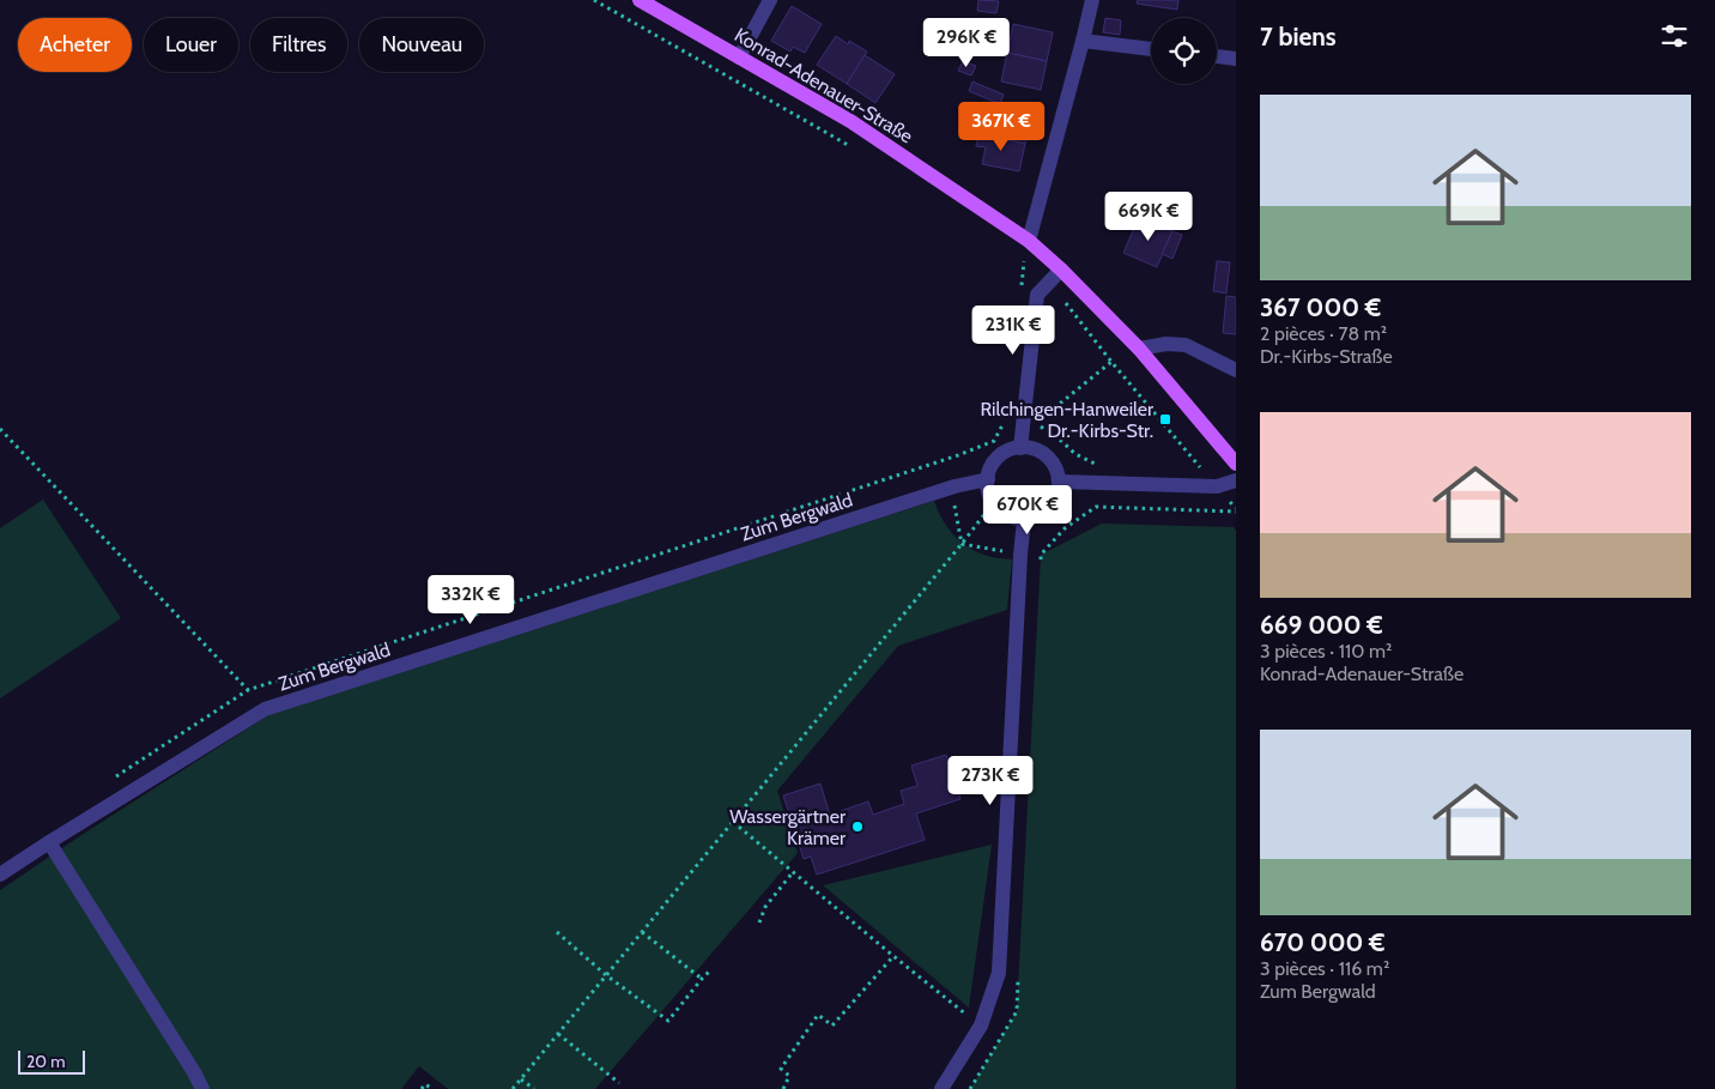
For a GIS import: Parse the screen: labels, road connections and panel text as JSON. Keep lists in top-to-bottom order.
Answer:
{
  "streets": {
    "main road": ["Konrad-Adenauer-Straße"],
    "street": ["Zum Bergwald"]
  },
  "places": {
    "transit": ["Rilchingen-Hanweiler Dr.-Kirbs-Str."],
    "other": ["Wassergärtner Krämer"]
  },
  "scale_bar": "20 m",
  "page": {
    "heading": "7 biens",
    "price": [
      "296K €",
      "367K €",
      "669K €",
      "231K €",
      "670K €",
      "332K €",
      "273K €"
    ],
    "chip": [
      "Acheter",
      "Louer",
      "Filtres",
      "Nouveau"
    ],
    "list": [
      {
        "name": "367 000 €",
        "note": "2 pièces · 78 m² · Dr.-Kirbs-Straße"
      },
      {
        "name": "669 000 €",
        "note": "3 pièces · 110 m² · Konrad-Adenauer-Straße"
      },
      {
        "name": "670 000 €",
        "note": "3 pièces · 116 m² · Zum Bergwald"
      }
    ],
    "scale": "20 m"
  }
}
